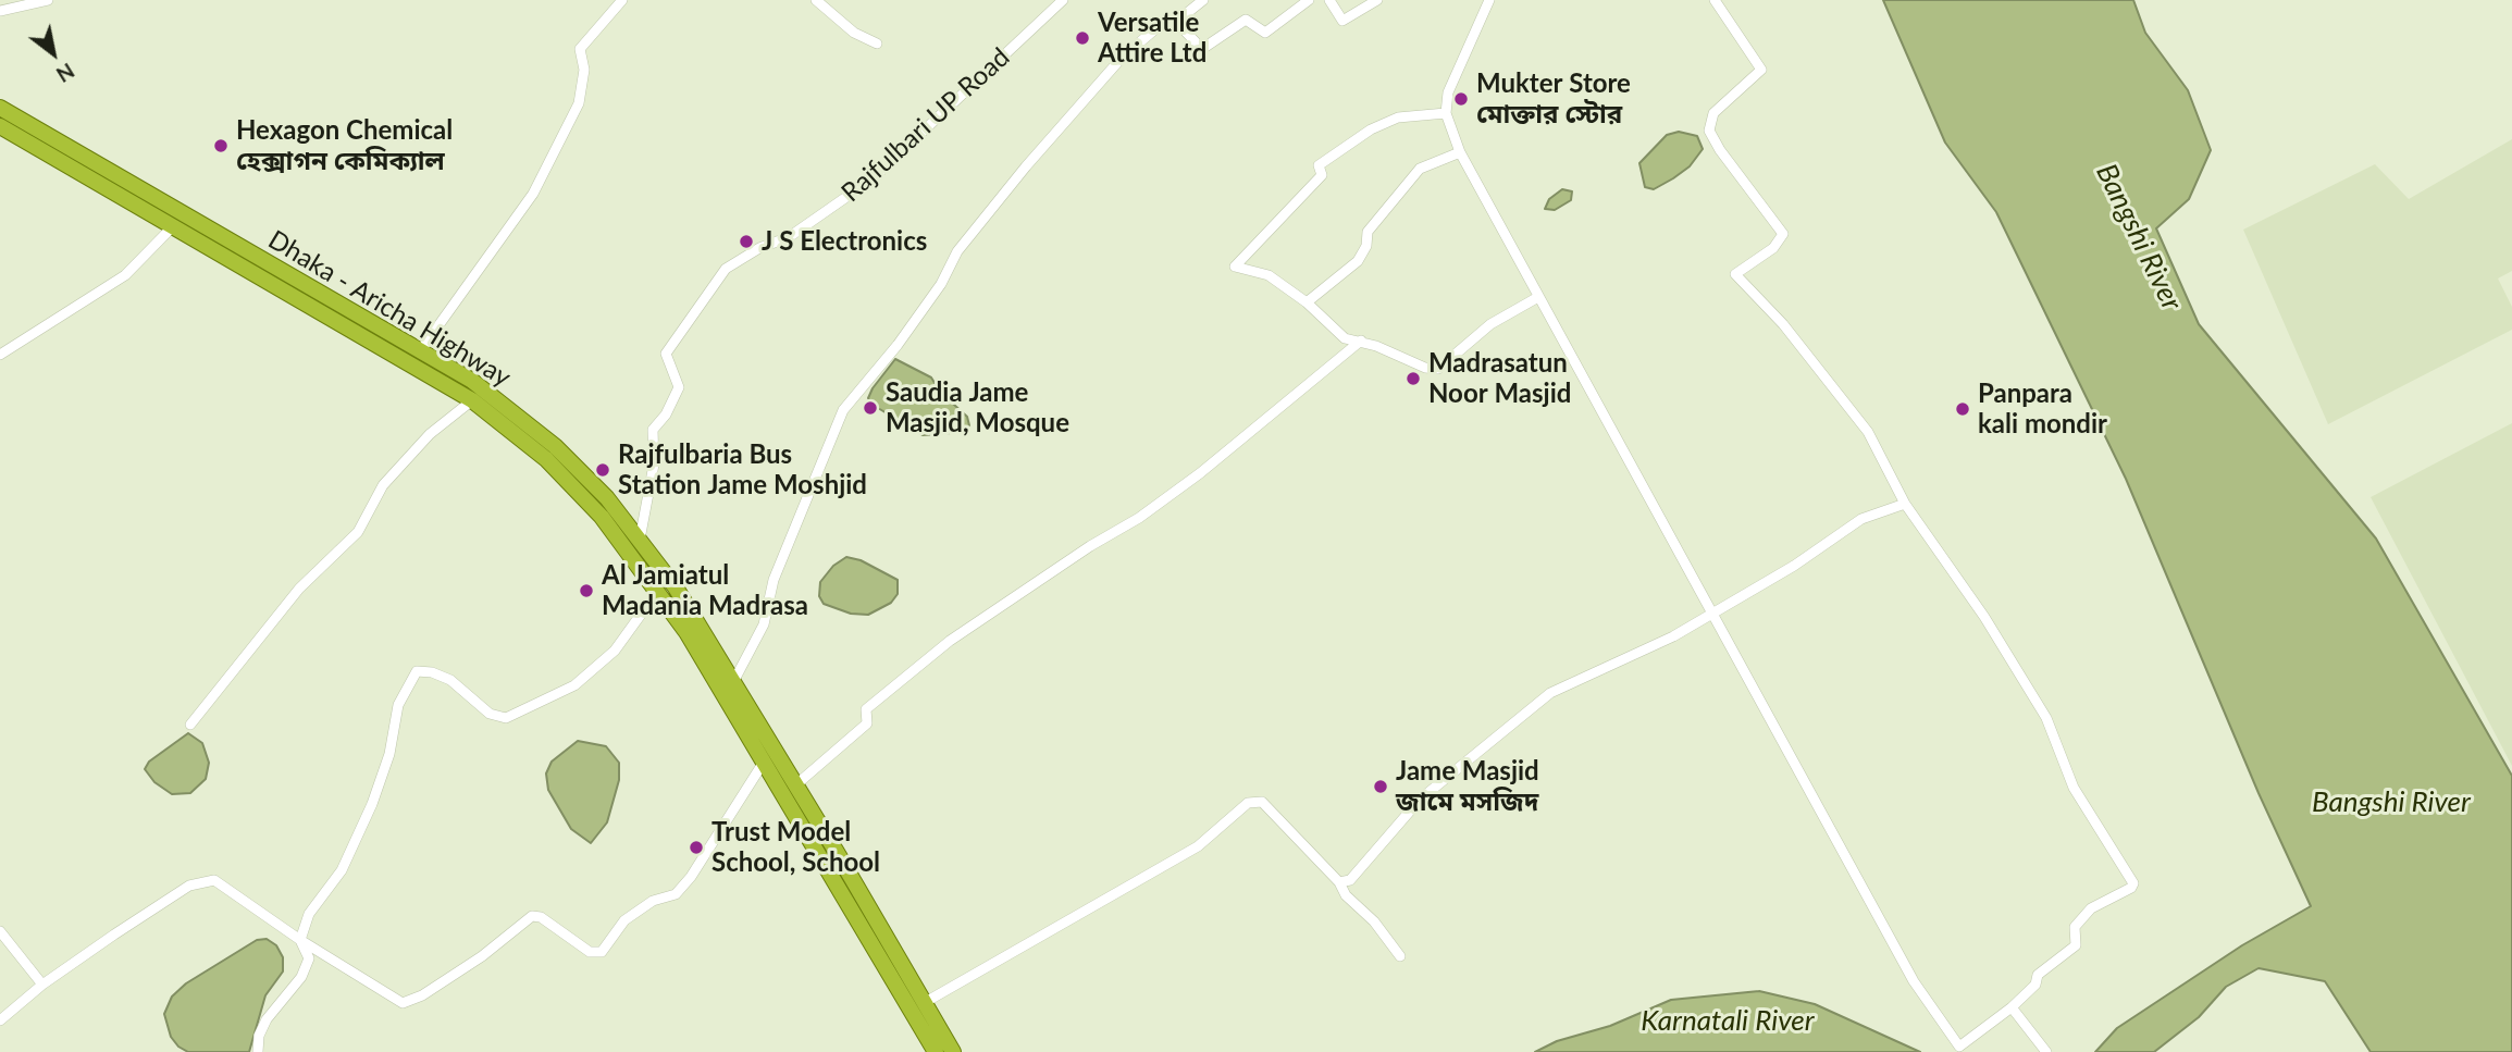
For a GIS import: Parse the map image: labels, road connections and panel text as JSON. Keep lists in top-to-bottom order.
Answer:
{
  "streets": {
    "highway": ["Dhaka - Aricha Highway"],
    "street": ["Rajfulbari UP Road"]
  },
  "crossings": [
    ["Rajfulbari UP Road", "Dhaka - Aricha Highway"]
  ],
  "water": ["Bangshi River", "Karnatali River"],
  "places": [
    "Versatile Attire Ltd",
    "Mukter Store মোক্তার স্টোর",
    "Hexagon Chemical হেক্সাগন কেমিক্যাল",
    "J S Electronics",
    "Madrasatun Noor Masjid",
    "Saudia Jame Masjid, Mosque",
    "Panpara kali mondir",
    "Rajfulbaria Bus Station Jame Moshjid",
    "Al Jamiatul Madania Madrasa",
    "Jame Masjid জামে মসজিদ",
    "Trust Model School, School"
  ],
  "north": "bottom right"
}
